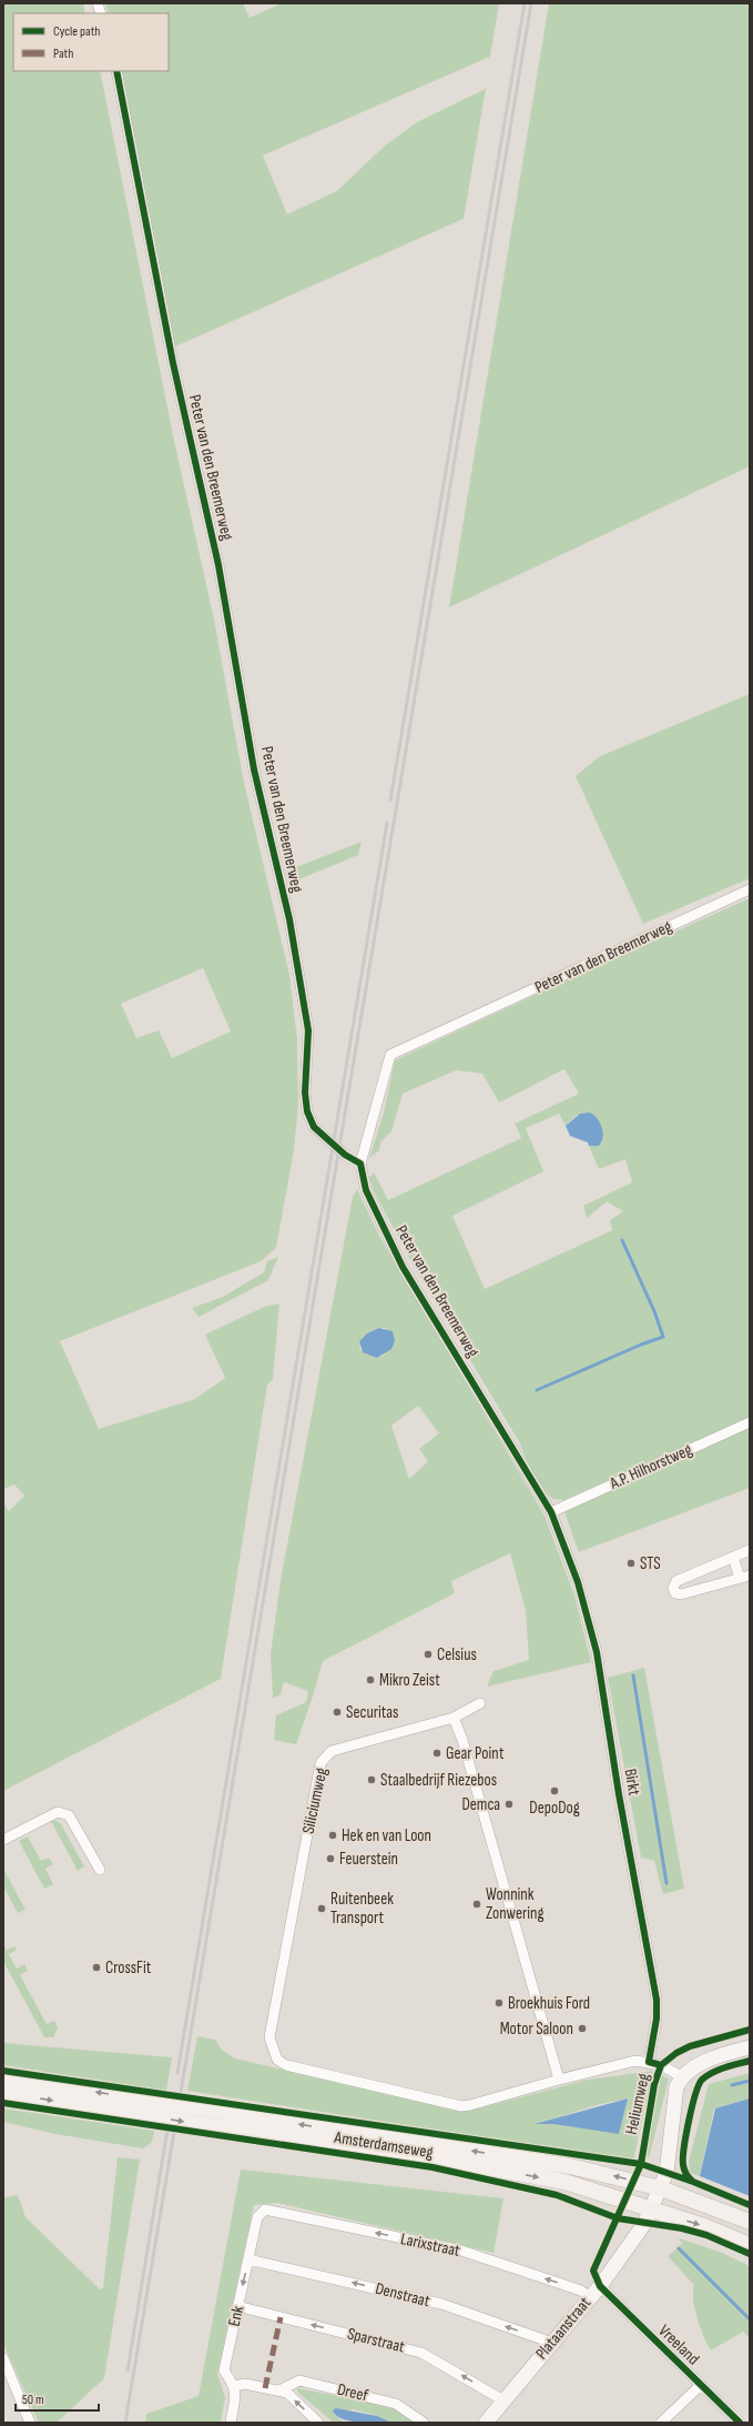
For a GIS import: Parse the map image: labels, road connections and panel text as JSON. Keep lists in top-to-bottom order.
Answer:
{
  "streets": {
    "main road": ["Amsterdamseweg"],
    "street": [
      "Peter van den Breemerweg",
      "A.P. Hilhorstweg",
      "Birkt",
      "Siliciumweg",
      "Heliumweg",
      "Larixstraat",
      "Denstraat",
      "Enk",
      "Plataanstraat",
      "Sparstraat",
      "Vreeland",
      "Dreef"
    ]
  },
  "crossings": [
    ["Peter van den Breemerweg", "A.P. Hilhorstweg"],
    ["Peter van den Breemerweg", "Birkt"],
    ["A.P. Hilhorstweg", "Birkt"],
    ["Birkt", "Siliciumweg"],
    ["Siliciumweg", "Heliumweg"],
    ["Heliumweg", "Amsterdamseweg"],
    ["Heliumweg", "Plataanstraat"],
    ["Amsterdamseweg", "Plataanstraat"],
    ["Larixstraat", "Enk"],
    ["Larixstraat", "Plataanstraat"],
    ["Denstraat", "Enk"],
    ["Denstraat", "Plataanstraat"],
    ["Enk", "Sparstraat"],
    ["Plataanstraat", "Sparstraat"],
    ["Plataanstraat", "Vreeland"]
  ],
  "one_way": ["Larixstraat", "Denstraat"],
  "places": [
    "STS",
    "Celsius",
    "Mikro Zeist",
    "Securitas",
    "Gear Point",
    "Staalbedrijf Riezebos",
    "DepoDog",
    "Demca",
    "Hek en van Loon",
    "Feuerstein",
    "Wonnink Zonwering",
    "Ruitenbeek Transport",
    "CrossFit",
    "Broekhuis Ford",
    "Motor Saloon"
  ],
  "legend": ["Cycle path", "Path"],
  "scale_bar": "50 m"
}
